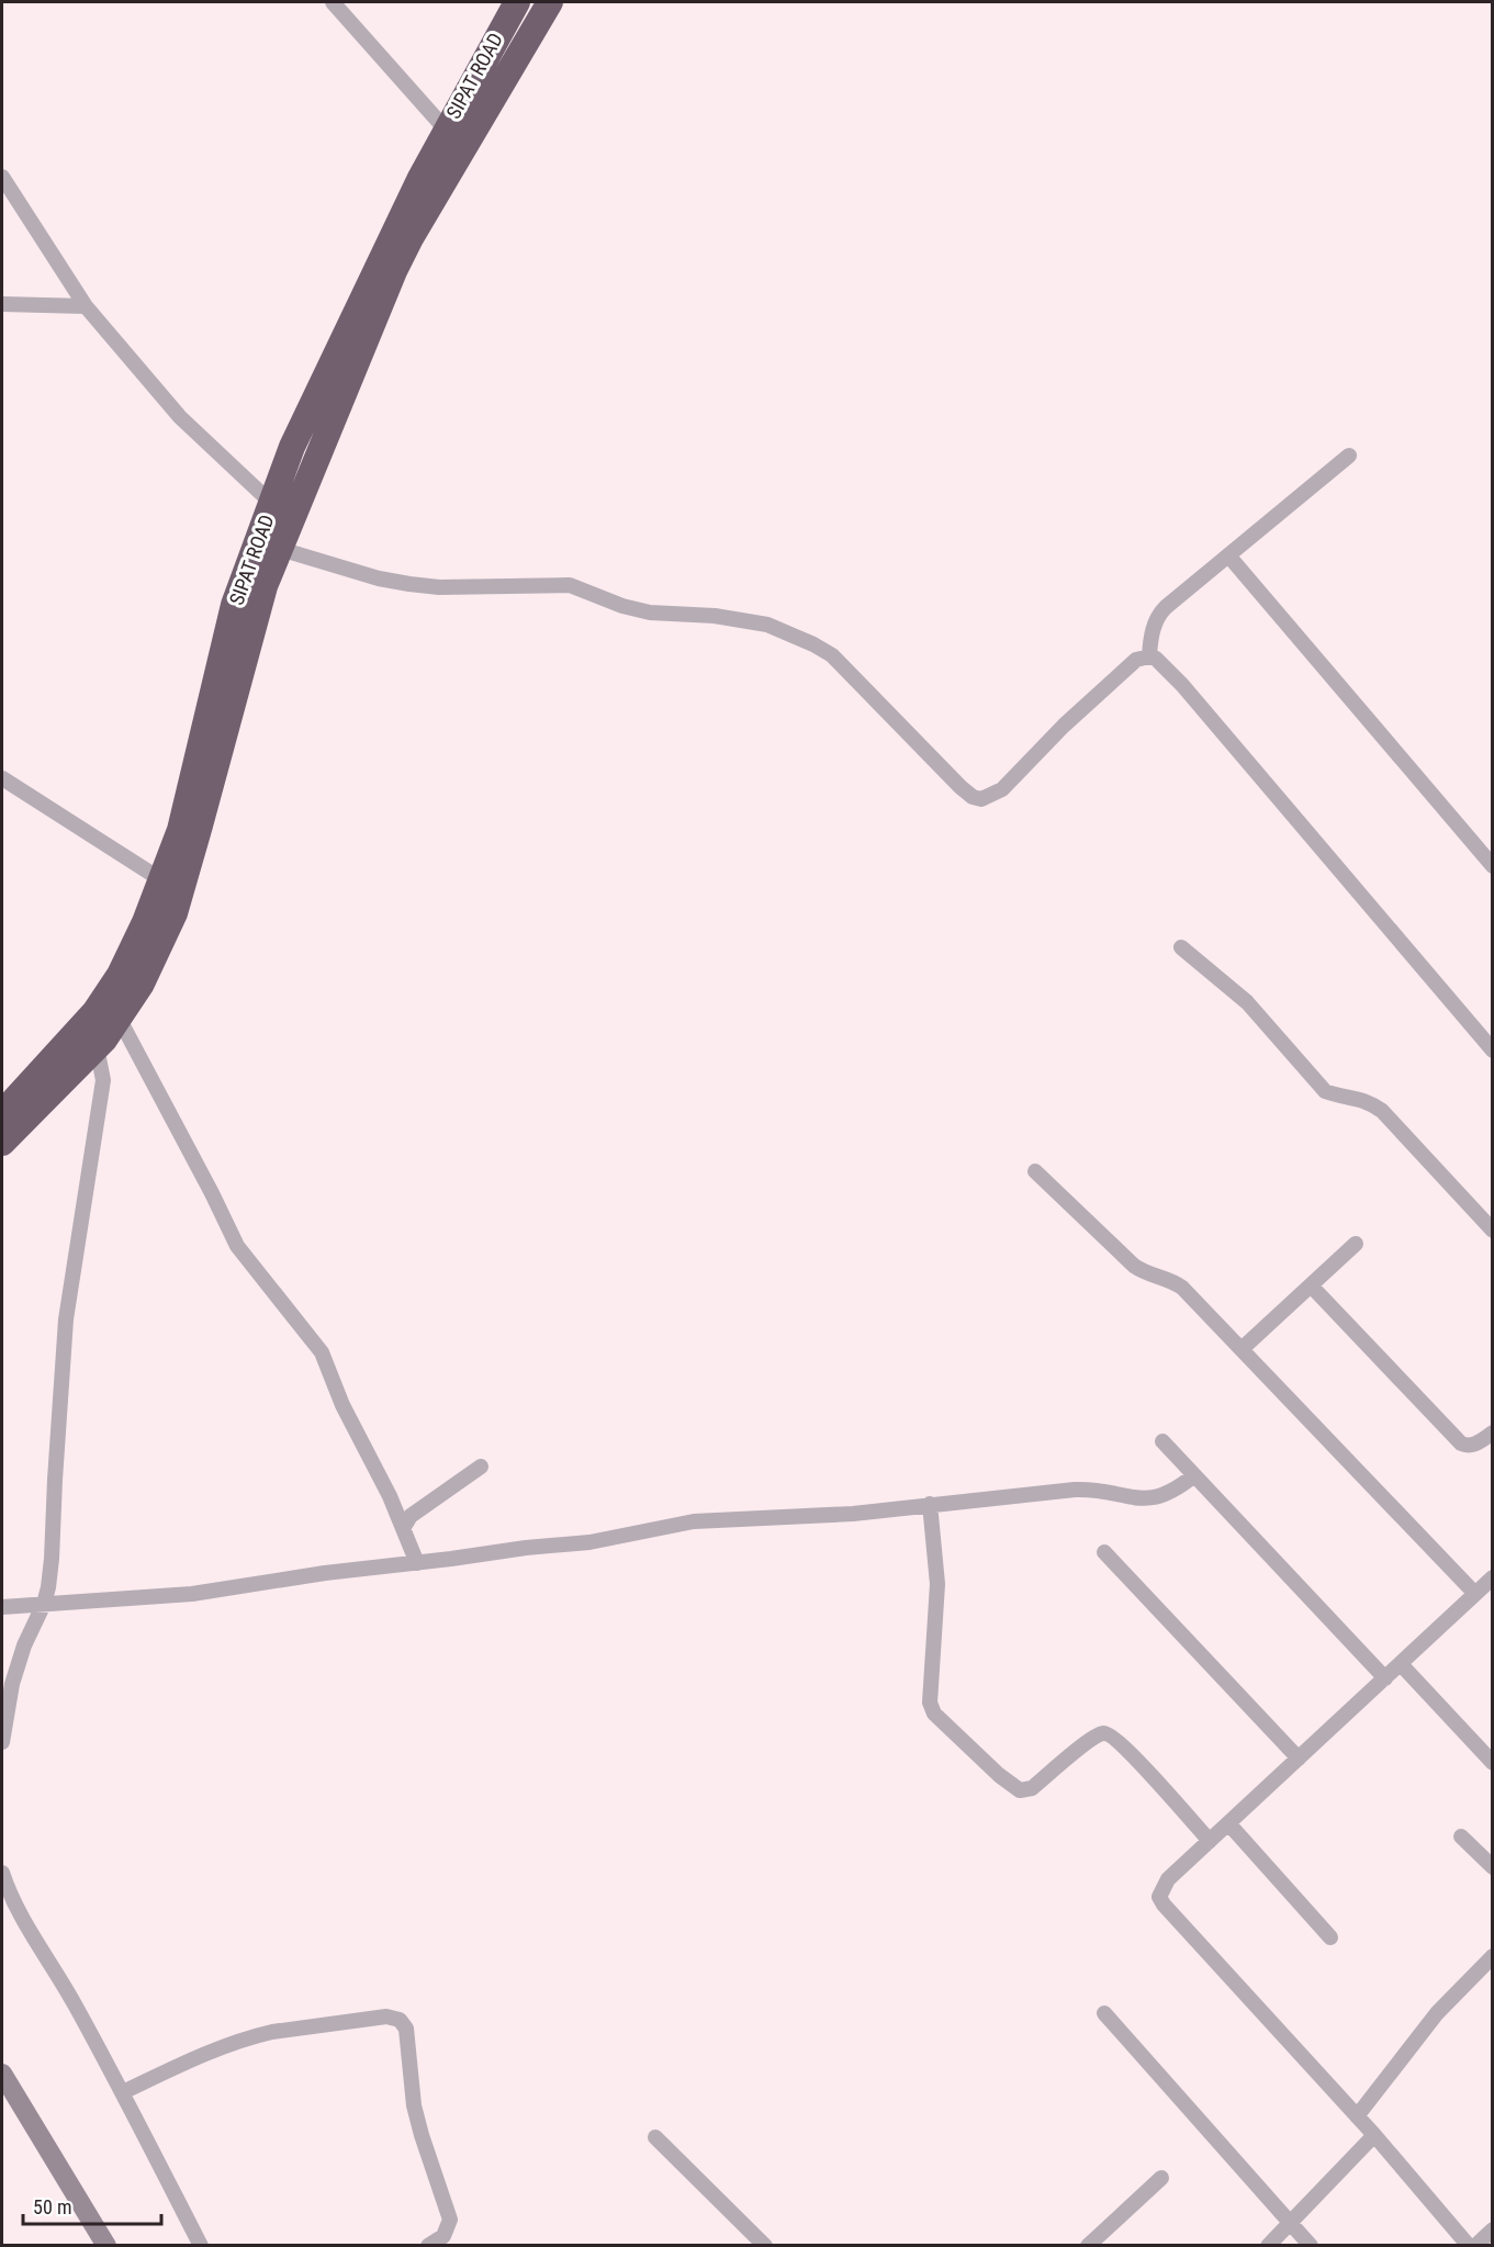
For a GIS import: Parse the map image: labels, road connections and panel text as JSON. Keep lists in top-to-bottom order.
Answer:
{
  "streets": {
    "highway": ["SIPAT ROAD"]
  },
  "scale_bar": "50 m"
}
